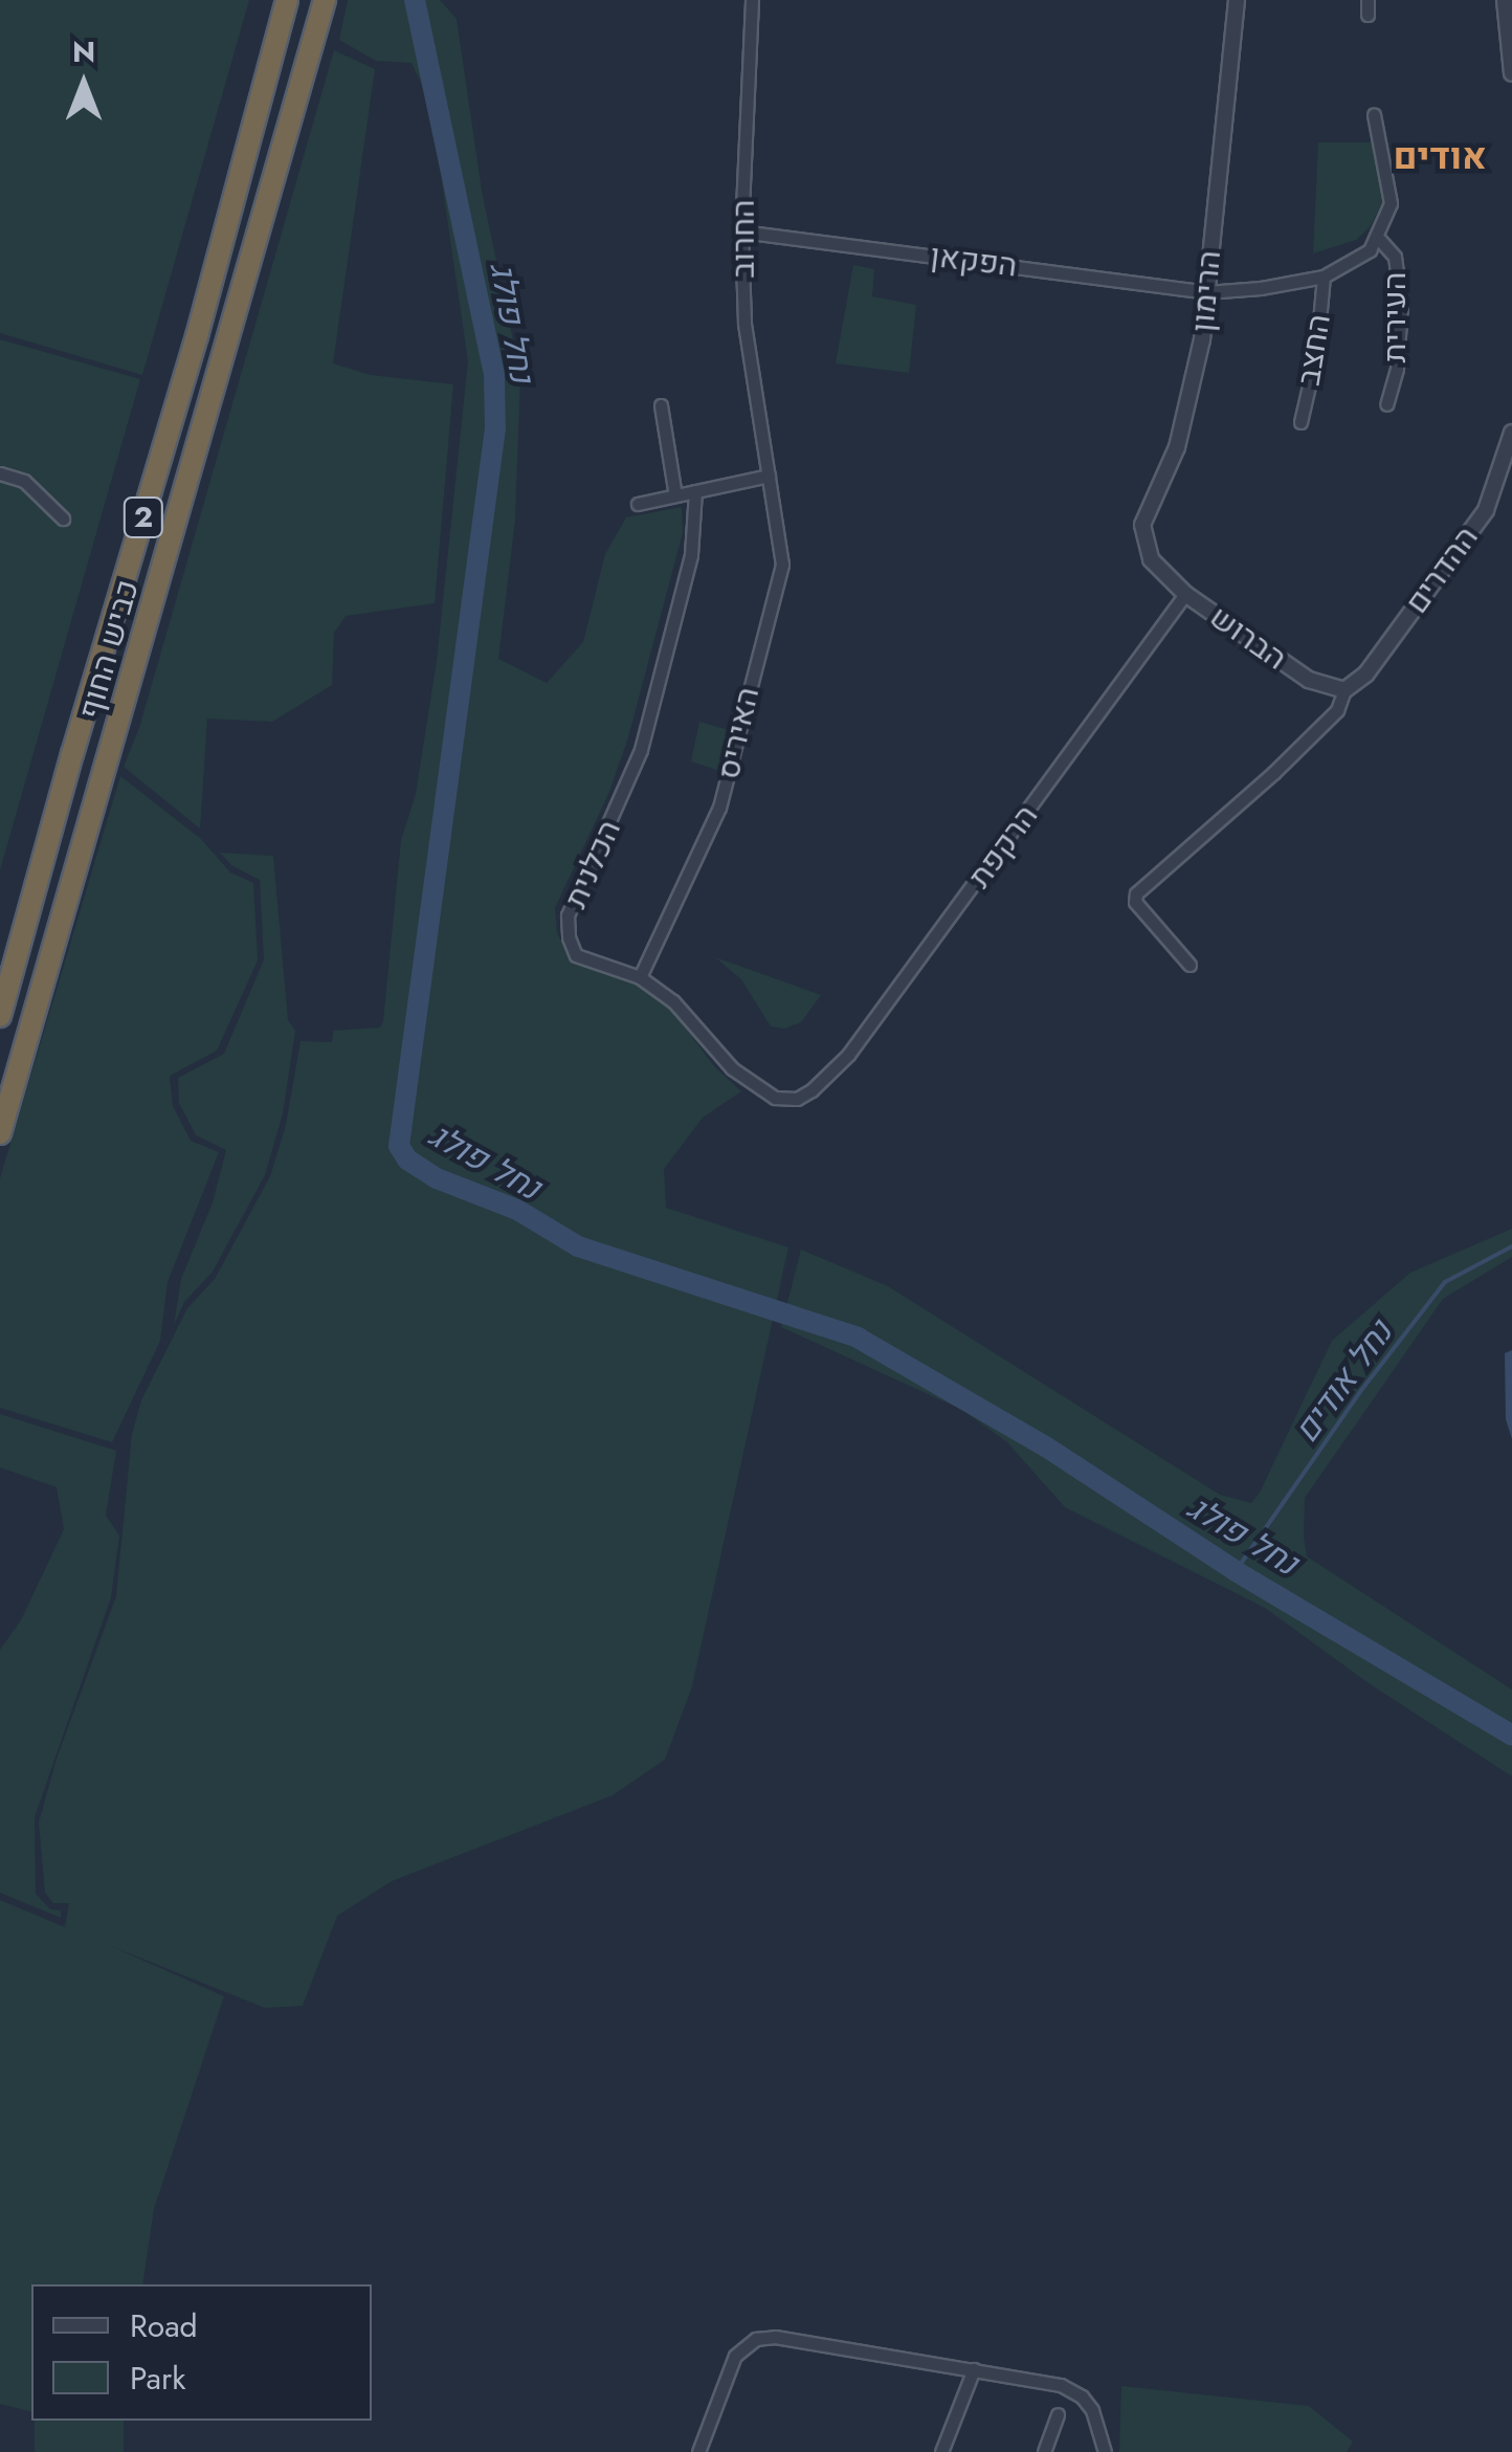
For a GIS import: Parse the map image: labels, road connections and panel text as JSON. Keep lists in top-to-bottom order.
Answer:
{
  "streets": {
    "highway": ["2", "כביש החוף"],
    "street": [
      "החרוב",
      "הפקאן",
      "הרימון",
      "העירית",
      "החצב",
      "ההדרים",
      "הברוש",
      "האיריס",
      "הרקפת",
      "הכלנית"
    ]
  },
  "crossings": [
    ["החרוב", "הפקאן"],
    ["החרוב", "האיריס"],
    ["הפקאן", "הרימון"],
    ["הפקאן", "העירית"],
    ["הפקאן", "החצב"],
    ["הרימון", "הברוש"],
    ["ההדרים", "הברוש"],
    ["הברוש", "הרקפת"],
    ["האיריס", "הכלנית"],
    ["הרקפת", "הכלנית"]
  ],
  "districts": ["אודים"],
  "water": ["נחל פולג", "נחל אודים"],
  "legend": ["Road", "Park"],
  "north": "top"
}
